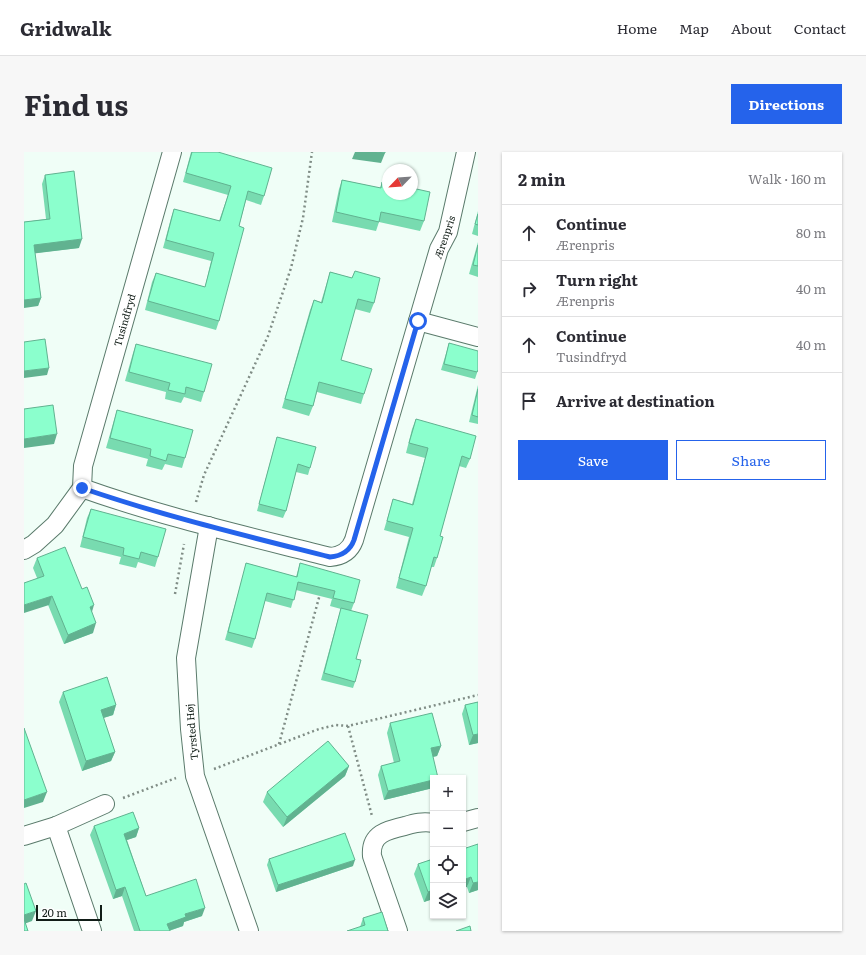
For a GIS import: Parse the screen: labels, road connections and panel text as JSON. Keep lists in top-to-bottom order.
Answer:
{
  "streets": {
    "street": ["Ærenpris", "Tusindfryd", "Tyrsted Høj"]
  },
  "crossings": [
    ["Ærenpris", "Tyrsted Høj"]
  ],
  "scale_bar": "20 m",
  "north": "bottom left",
  "page": {
    "header": "Gridwalk",
    "nav": [
      "Home",
      "Map",
      "About",
      "Contact"
    ],
    "title": "Find us",
    "buttons": [
      "Directions",
      ["Save", "Share"]
    ],
    "heading": ["2 min", "Walk · 160 m"],
    "list": [
      ["Continue", "Ærenpris", "80 m"],
      ["Turn right", "Ærenpris", "40 m"],
      ["Continue", "Tusindfryd", "40 m"],
      "Arrive at destination"
    ],
    "map_buttons": ["+", "−"],
    "scale": "20 m"
  }
}
